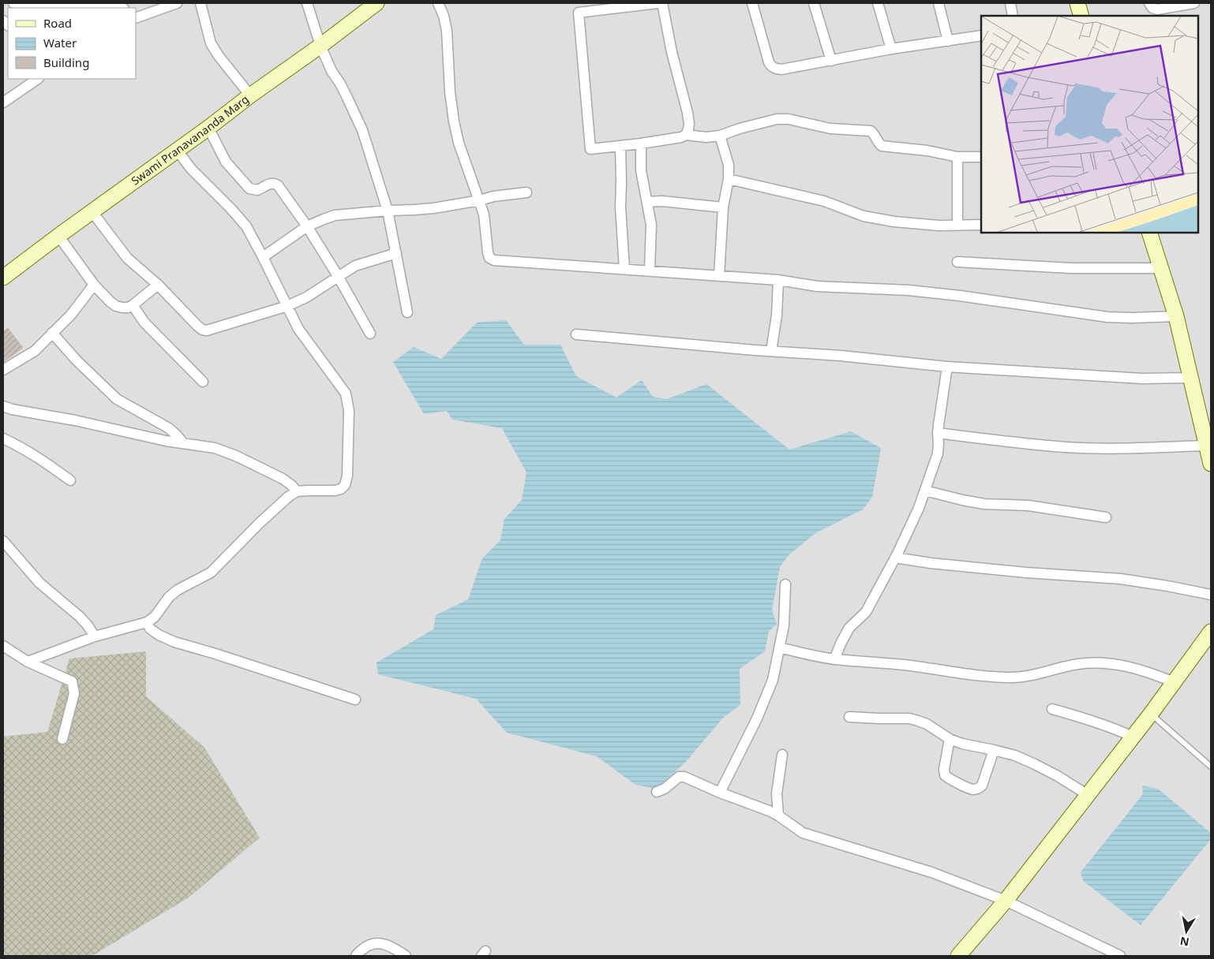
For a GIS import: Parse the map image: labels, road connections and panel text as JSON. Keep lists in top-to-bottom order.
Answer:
{
  "streets": {
    "main road": ["Swami Pranavananda Marg"]
  },
  "legend": ["Road", "Water", "Building"],
  "north": "bottom"
}
